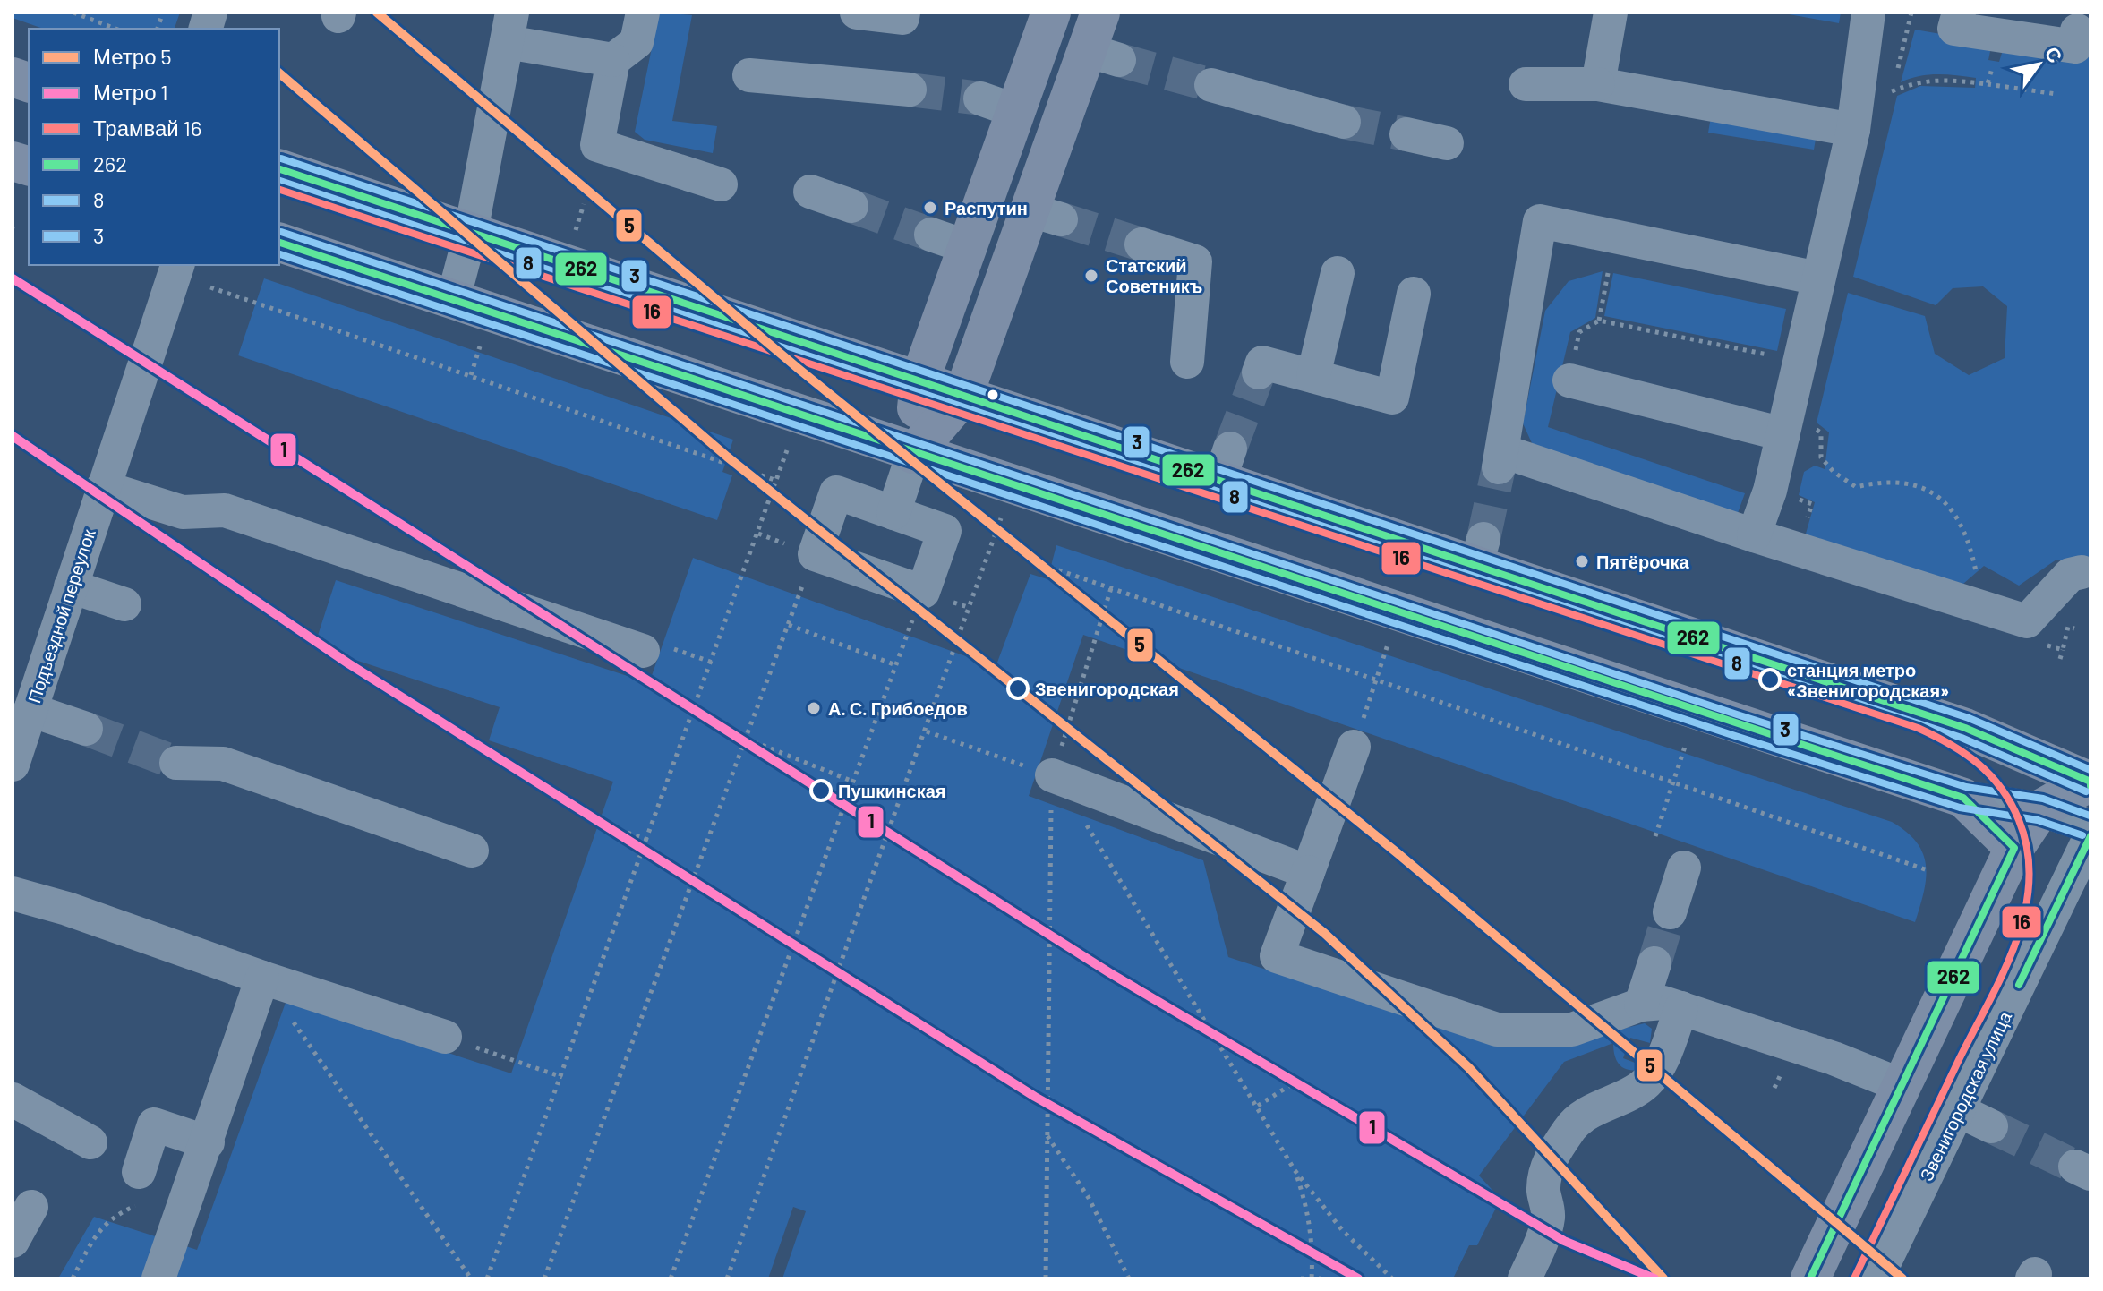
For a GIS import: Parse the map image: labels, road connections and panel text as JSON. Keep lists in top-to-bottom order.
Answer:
{
  "streets": {
    "street": ["Подъездной переулок", "Звенигородская улица"]
  },
  "places": [
    "Распутин",
    "Статский Советникъ",
    "Пятёрочка",
    "станция метро «Звенигородская»",
    "Звенигородская",
    "А. С. Грибоедов",
    "Пушкинская"
  ],
  "lines": [
    "metro line 5",
    "transit line 3",
    "transit line 262",
    "transit line 8",
    "tram line 16",
    "metro line 1"
  ],
  "legend": [
    "Метро 5",
    "Метро 1",
    "Трамвай 16",
    "262",
    "8",
    "3"
  ],
  "north": "top right"
}
